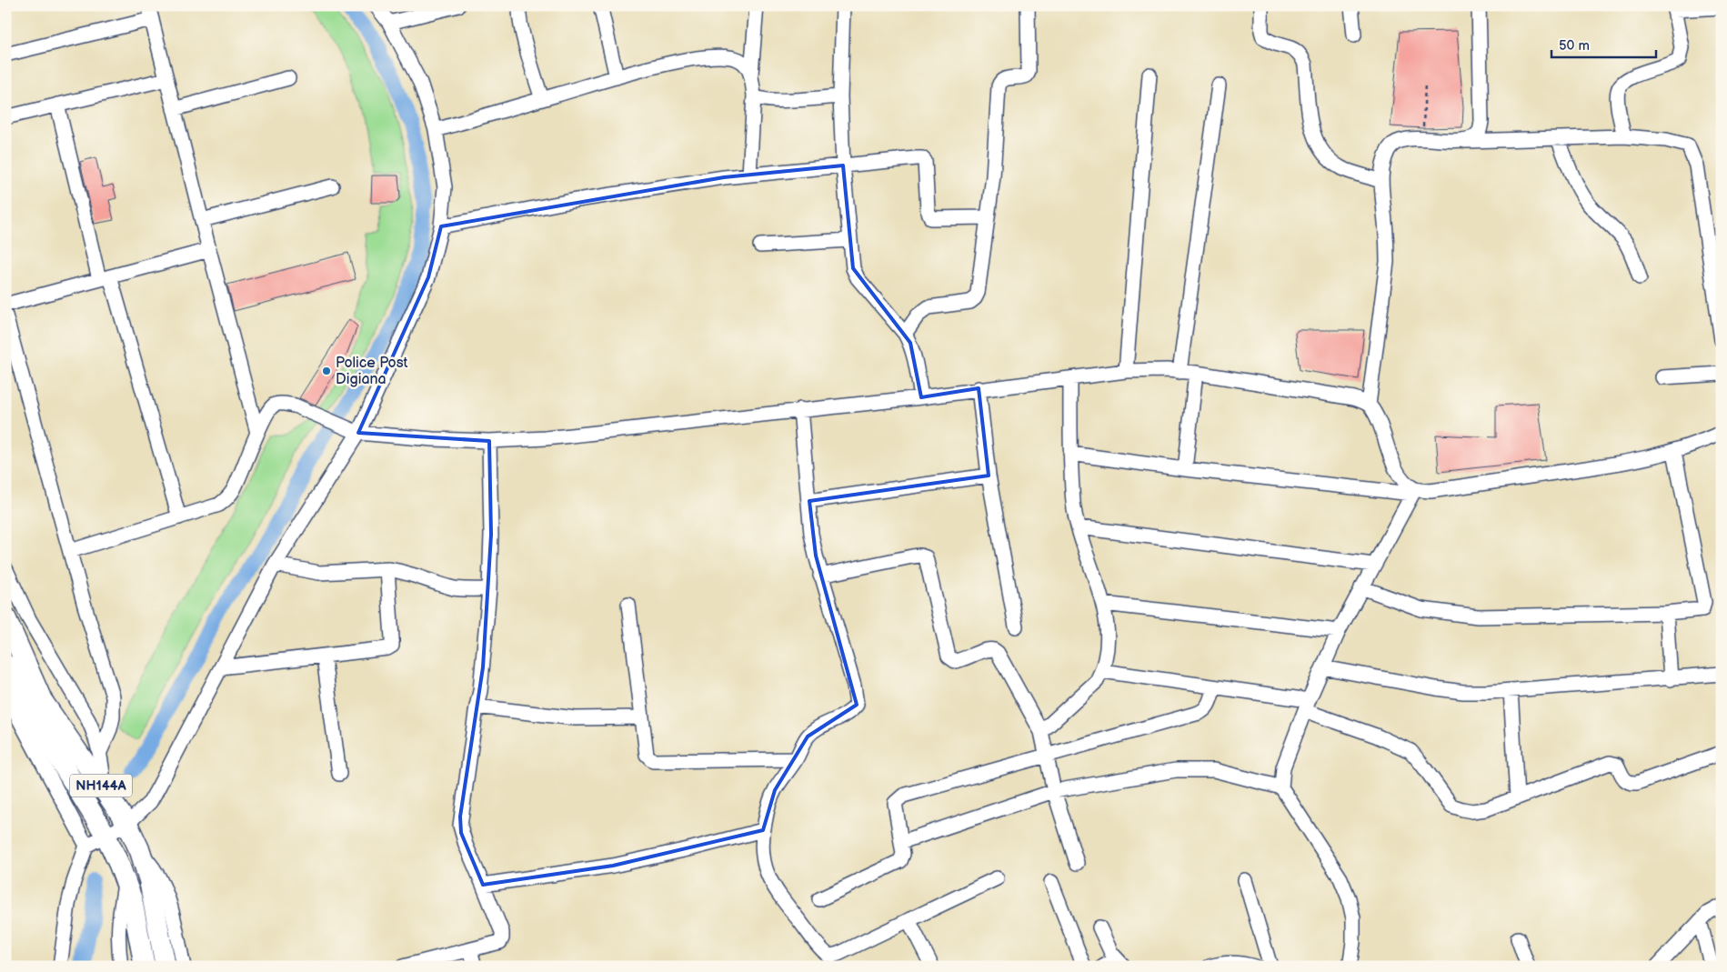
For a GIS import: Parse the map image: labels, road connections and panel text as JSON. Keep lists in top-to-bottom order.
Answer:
{
  "streets": {
    "highway": ["NH144A"]
  },
  "places": ["Police Post Digiana"],
  "scale_bar": "50 m"
}
